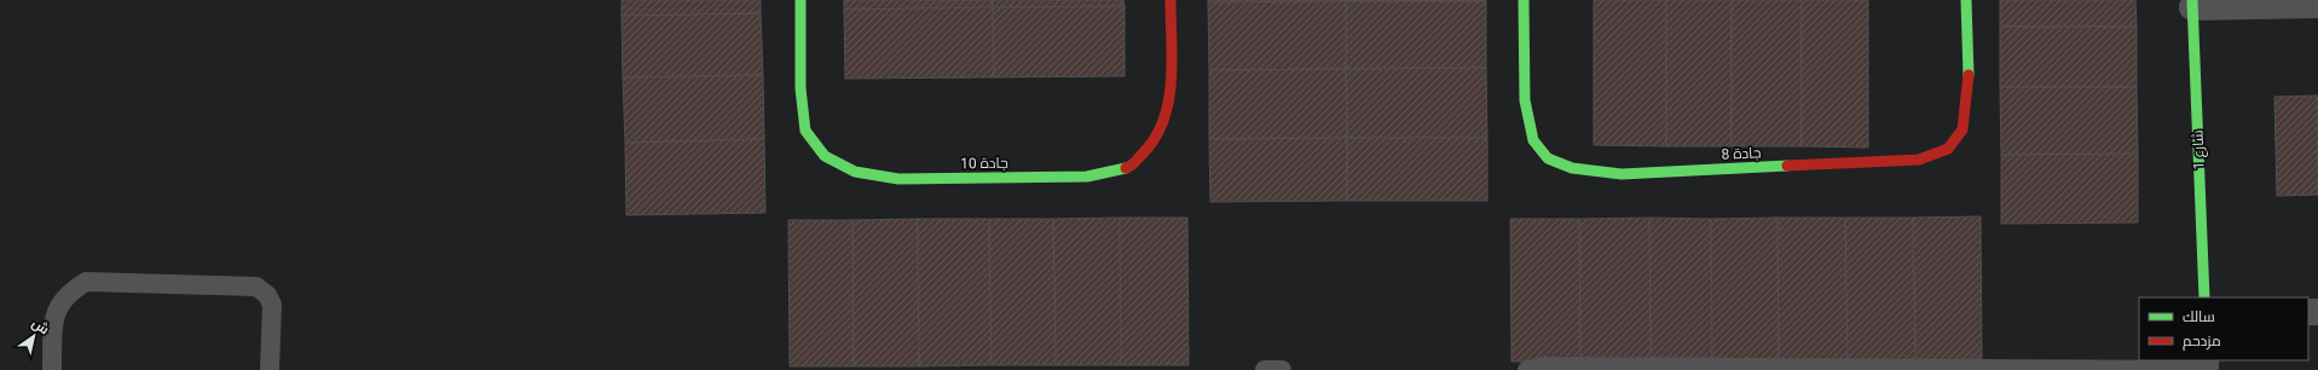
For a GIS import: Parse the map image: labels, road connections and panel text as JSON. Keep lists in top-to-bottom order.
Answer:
{
  "streets": {
    "street": ["شارع 1", "جادة 8", "جادة 10"]
  },
  "legend": ["سالك", "مزدحم"],
  "north": "top right"
}
